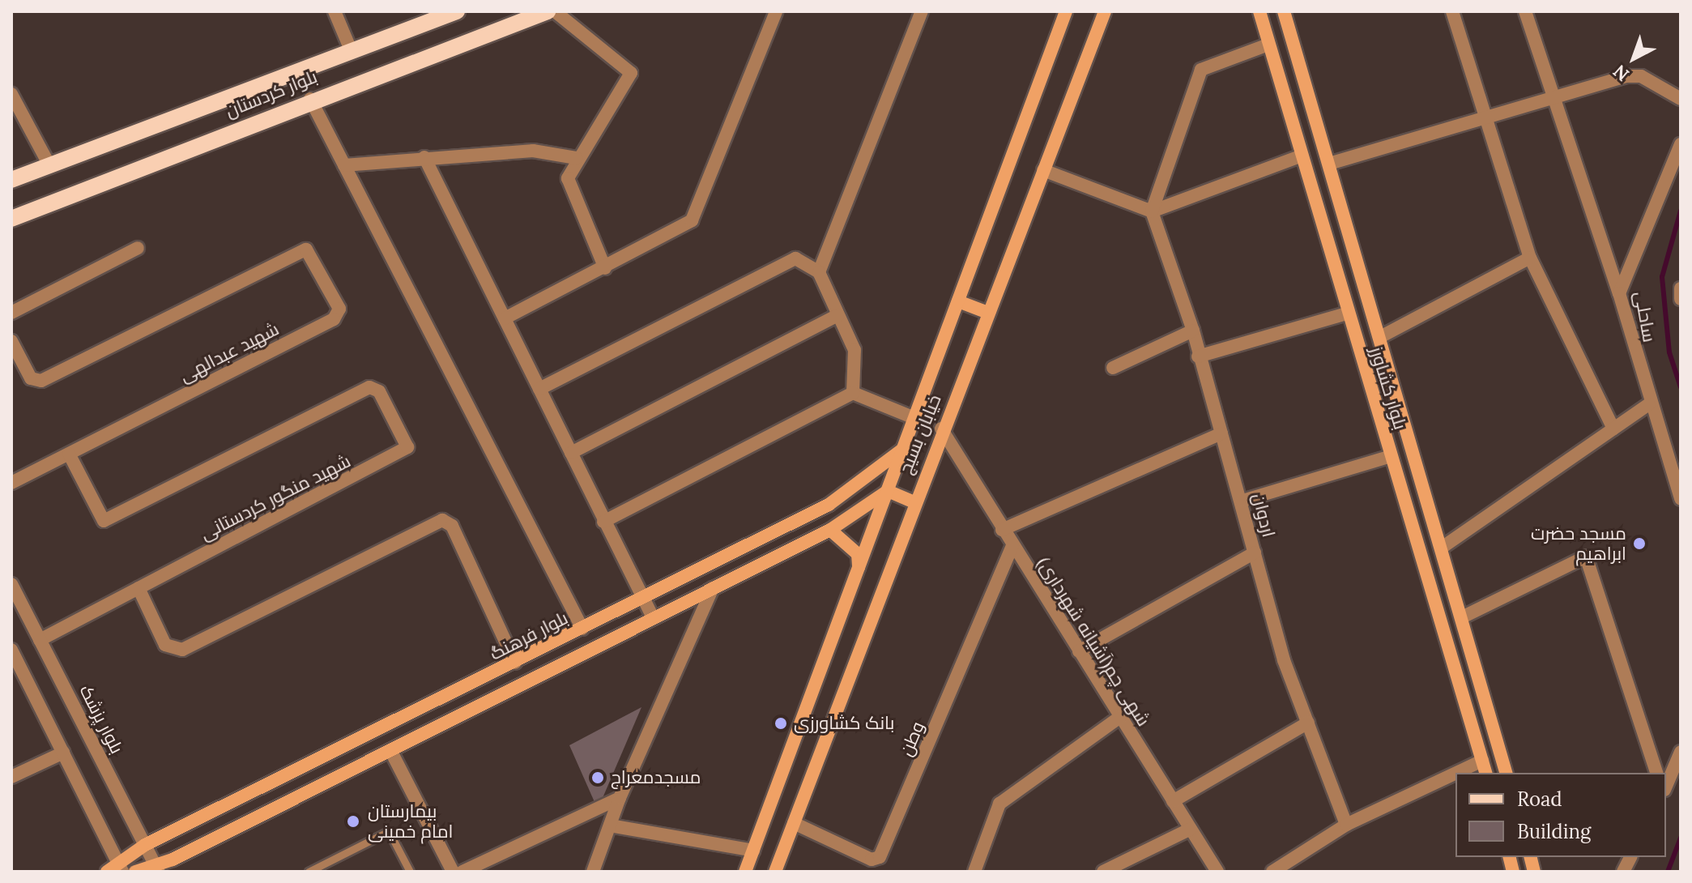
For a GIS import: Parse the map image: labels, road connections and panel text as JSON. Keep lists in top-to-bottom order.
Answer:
{
  "streets": {
    "main road": [
      "بلوار کردستان",
      "بلوار کشاورز",
      "خیابان بسیج",
      "بلوار فرهنگ"
    ],
    "street": [
      "ساحلی",
      "شهید عبدالهی",
      "شهید منگور کردستانی",
      "اردوان",
      "شهی چم(آشیانه شهرداری)",
      "بلوار پزشک",
      "وطن"
    ]
  },
  "crossings": [
    ["شهید عبدالهی", "شهید منگور کردستانی"],
    ["خیابان بسیج", "بلوار فرهنگ"],
    ["خیابان بسیج", "شهی چم(آشیانه شهرداری)"],
    ["خیابان بسیج", "وطن"],
    ["شهید منگور کردستانی", "بلوار پزشک"],
    ["بلوار فرهنگ", "بلوار پزشک"],
    ["شهی چم(آشیانه شهرداری)", "وطن"]
  ],
  "places": [
    "مسجد حضرت ابراهیم",
    "بانک کشاورزی",
    "مسجدمعراج",
    "بیمارستان امام خمینی"
  ],
  "legend": ["Road", "Building"],
  "north": "bottom left"
}
